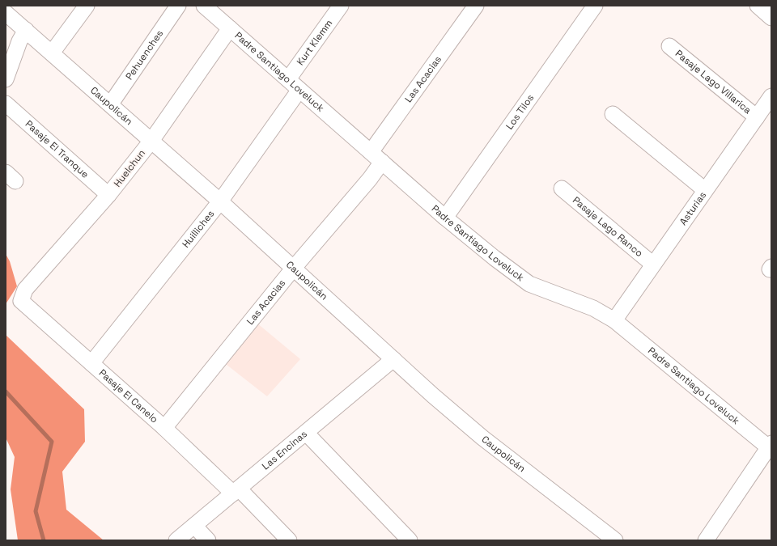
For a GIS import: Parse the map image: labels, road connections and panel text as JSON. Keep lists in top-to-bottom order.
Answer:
{
  "streets": {
    "street": [
      "Kurt Klemm",
      "Pehuenches",
      "Padre Santiago Loveluck",
      "Las Acacias",
      "Pasaje Lago Villarica",
      "Caupolicán",
      "Los Tilos",
      "Pasaje El Tranque",
      "Huelchun",
      "Asturias",
      "Pasaje Lago Ranco",
      "Huilliches",
      "Pasaje El Canelo",
      "Las Encinas"
    ]
  },
  "crossings": [
    ["Kurt Klemm", "Padre Santiago Loveluck"],
    ["Pehuenches", "Caupolicán"],
    ["Padre Santiago Loveluck", "Las Acacias"],
    ["Padre Santiago Loveluck", "Los Tilos"],
    ["Padre Santiago Loveluck", "Huelchun"],
    ["Padre Santiago Loveluck", "Asturias"],
    ["Padre Santiago Loveluck", "Huilliches"],
    ["Las Acacias", "Caupolicán"],
    ["Las Acacias", "Pasaje El Canelo"],
    ["Pasaje Lago Villarica", "Asturias"],
    ["Caupolicán", "Huelchun"],
    ["Caupolicán", "Huilliches"],
    ["Caupolicán", "Las Encinas"],
    ["Pasaje El Tranque", "Huelchun"],
    ["Huelchun", "Pasaje El Canelo"],
    ["Asturias", "Pasaje Lago Ranco"],
    ["Huilliches", "Pasaje El Canelo"],
    ["Pasaje El Canelo", "Las Encinas"]
  ]
}
